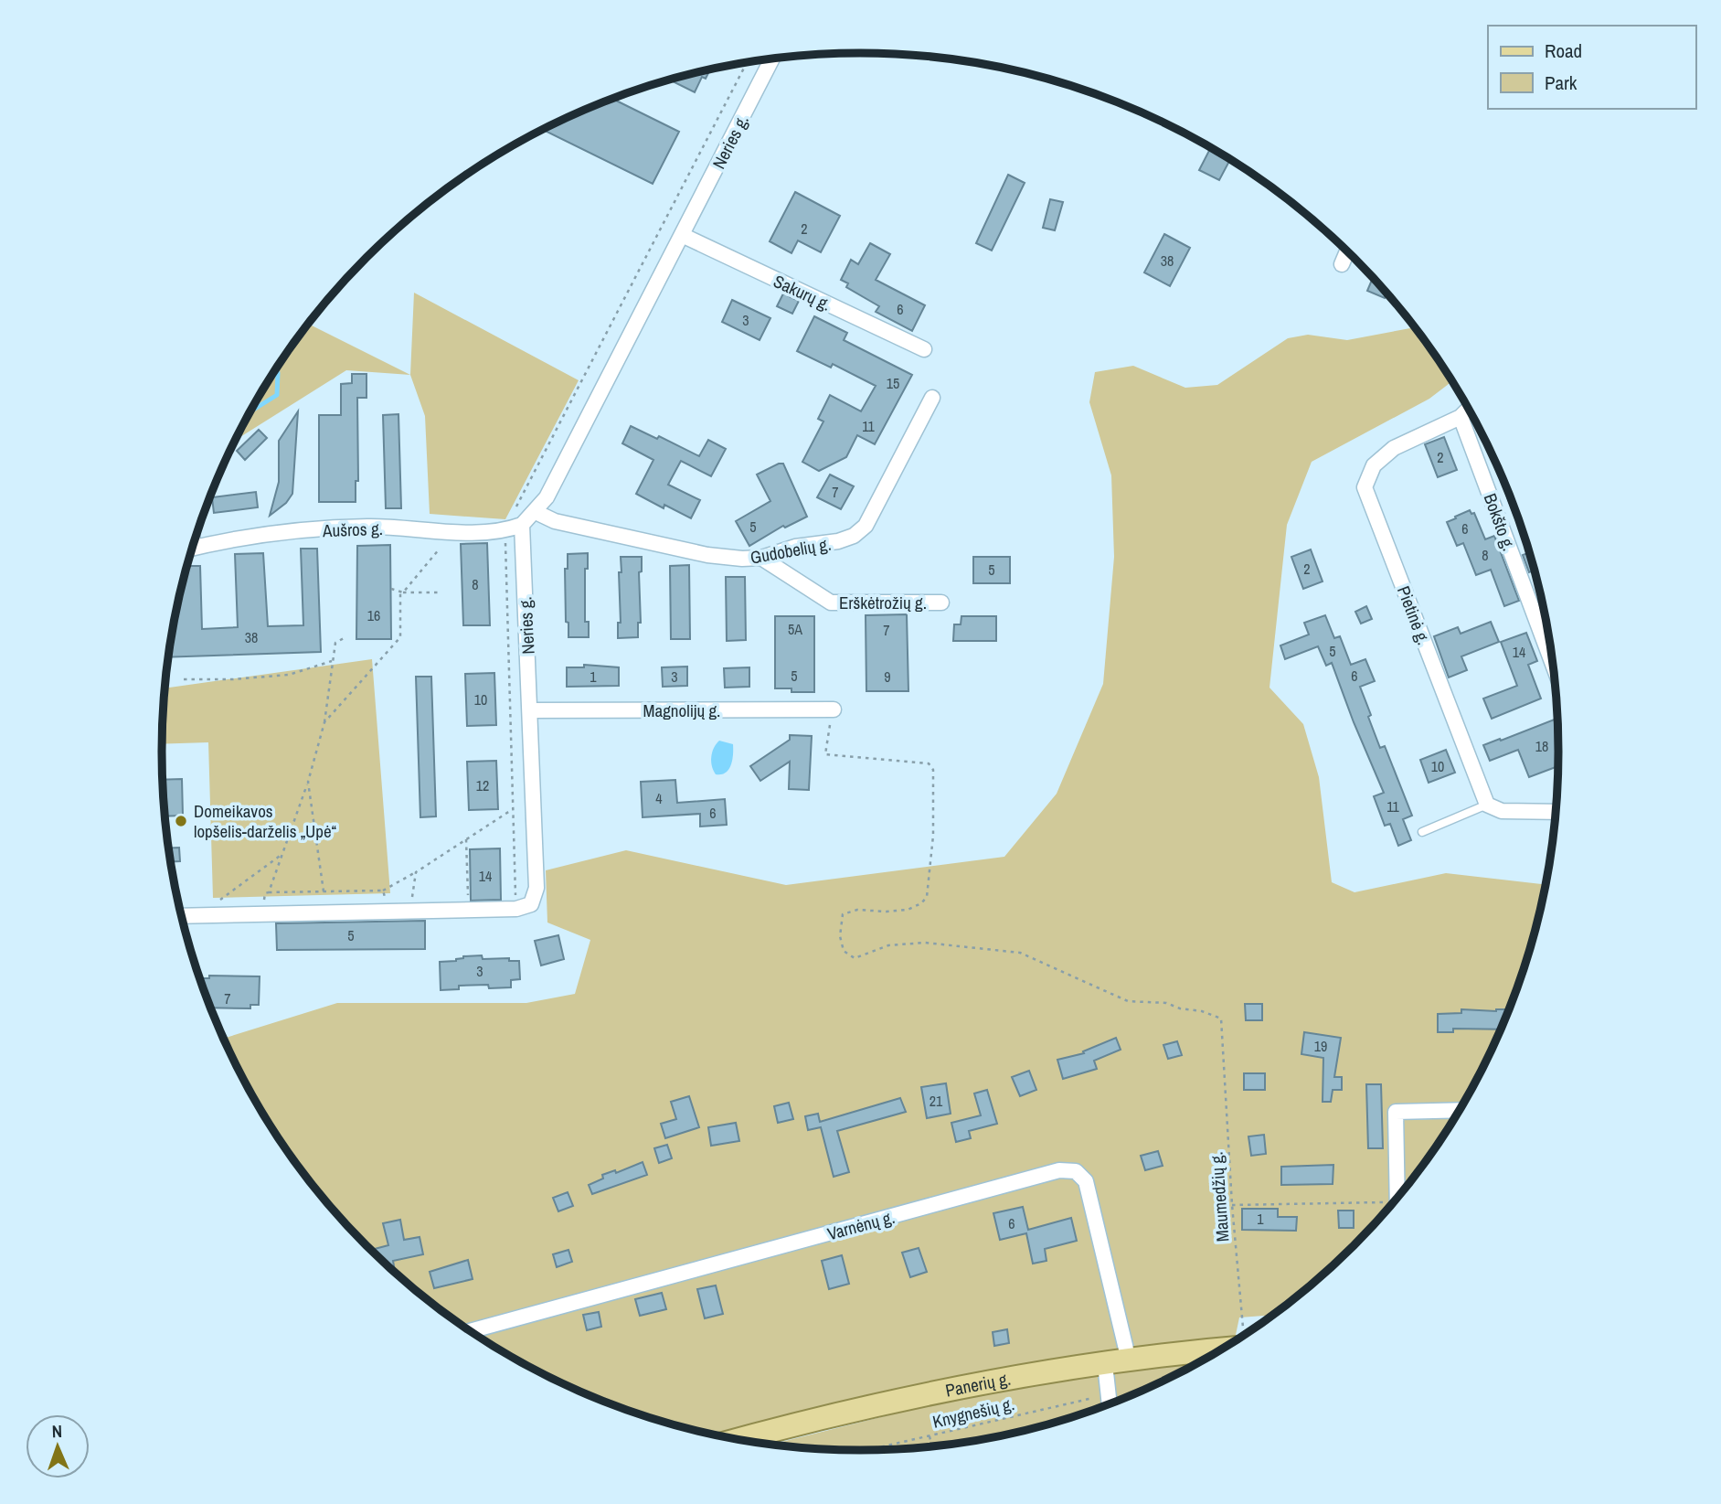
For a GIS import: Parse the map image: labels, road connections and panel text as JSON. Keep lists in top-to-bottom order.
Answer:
{
  "streets": {
    "main road": ["Panerių g."],
    "street": [
      "Neries g.",
      "Sakurų g.",
      "Bokšto g.",
      "Aušros g.",
      "Gudobelių g.",
      "Erškėtrožių g.",
      "Pietinė g.",
      "Magnolijų g.",
      "Varnėnų g."
    ],
    "path": ["Maumedžių g.", "Knygnešių g."]
  },
  "crossings": [
    ["Neries g.", "Sakurų g."],
    ["Neries g.", "Aušros g."],
    ["Neries g.", "Gudobelių g."],
    ["Neries g.", "Magnolijų g."],
    ["Bokšto g.", "Pietinė g."],
    ["Gudobelių g.", "Erškėtrožių g."],
    ["Magnolijų g.", "Maumedžių g."],
    ["Varnėnų g.", "Panerių g."]
  ],
  "places": ["Domeikavos lopšelis-darželis „Upė“"],
  "house_numbers": [
    "2",
    "38",
    "6",
    "3",
    "15",
    "11",
    "2",
    "7",
    "5",
    "6",
    "8",
    "2",
    "5",
    "8",
    "16",
    "5A",
    "7",
    "38",
    "5",
    "14",
    "5",
    "6",
    "1",
    "3",
    "9",
    "10",
    "18",
    "10",
    "12",
    "4",
    "11",
    "6",
    "14",
    "5",
    "3",
    "7",
    "19",
    "21",
    "1",
    "6"
  ],
  "legend": ["Road", "Park"],
  "north": "top"
}
